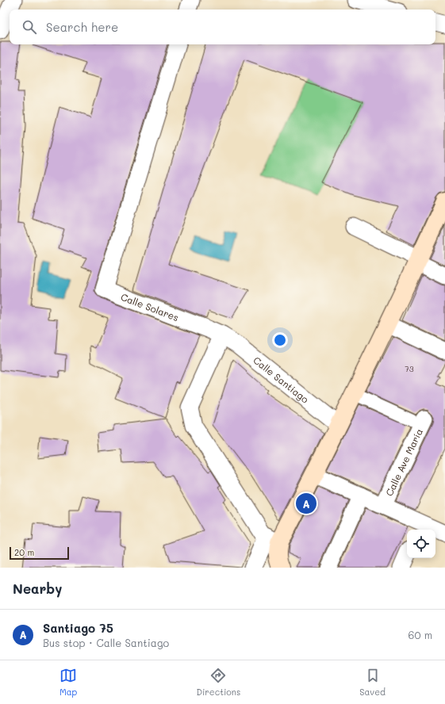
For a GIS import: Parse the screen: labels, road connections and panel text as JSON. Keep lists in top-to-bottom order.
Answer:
{
  "streets": {
    "street": ["Calle Solares", "Calle Santiago", "Calle Ave María"]
  },
  "crossings": [
    ["Calle Solares", "Calle Santiago"]
  ],
  "house_numbers": ["73"],
  "scale_bar": "20 m",
  "page": {
    "search": "Search here",
    "pins": "A",
    "scale": "20 m",
    "heading": "Nearby",
    "list": [
      {
        "mark": "A",
        "name": "Santiago 75",
        "note": "Bus stop · Calle Santiago",
        "value": "60 m"
      }
    ],
    "nav": ["Map", "Directions", "Saved"]
  }
}
